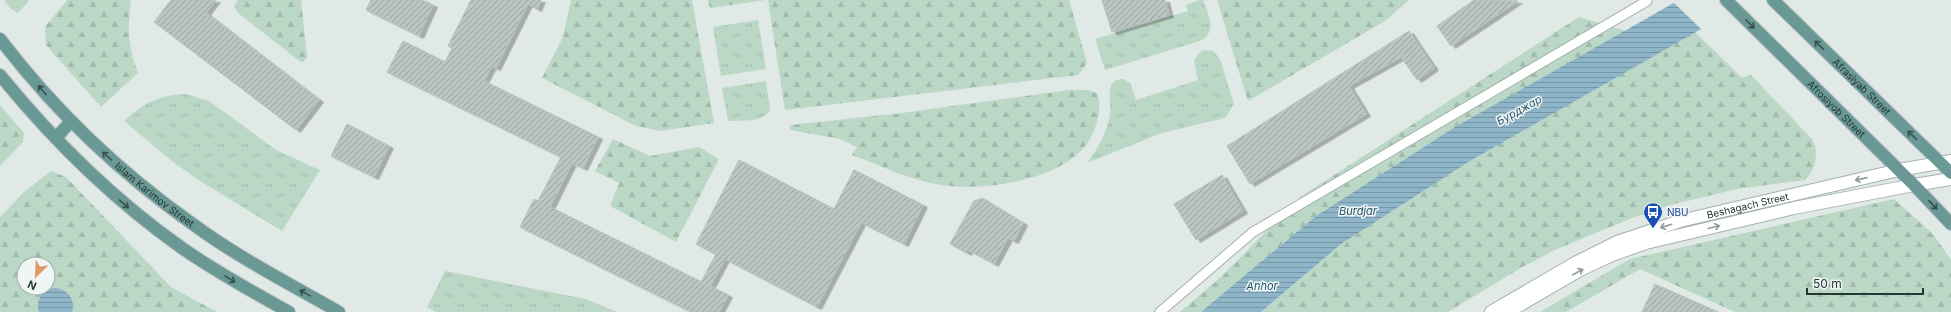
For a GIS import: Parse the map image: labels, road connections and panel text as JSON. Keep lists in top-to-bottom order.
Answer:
{
  "streets": {
    "main road": ["Afrasiyab Street", "Afrosiyob Street", "Islam Karimov Street"],
    "street": ["Beshagach Street"]
  },
  "crossings": [
    ["Afrasiyab Street", "Beshagach Street"],
    ["Afrosiyob Street", "Beshagach Street"]
  ],
  "one_way": ["Afrasiyab Street", "Afrosiyob Street"],
  "water": ["Бурджар", "Burdjar", "Anhor"],
  "places": {
    "bus stop": ["NBU"]
  },
  "scale_bar": "50 m",
  "north": "bottom left"
}
